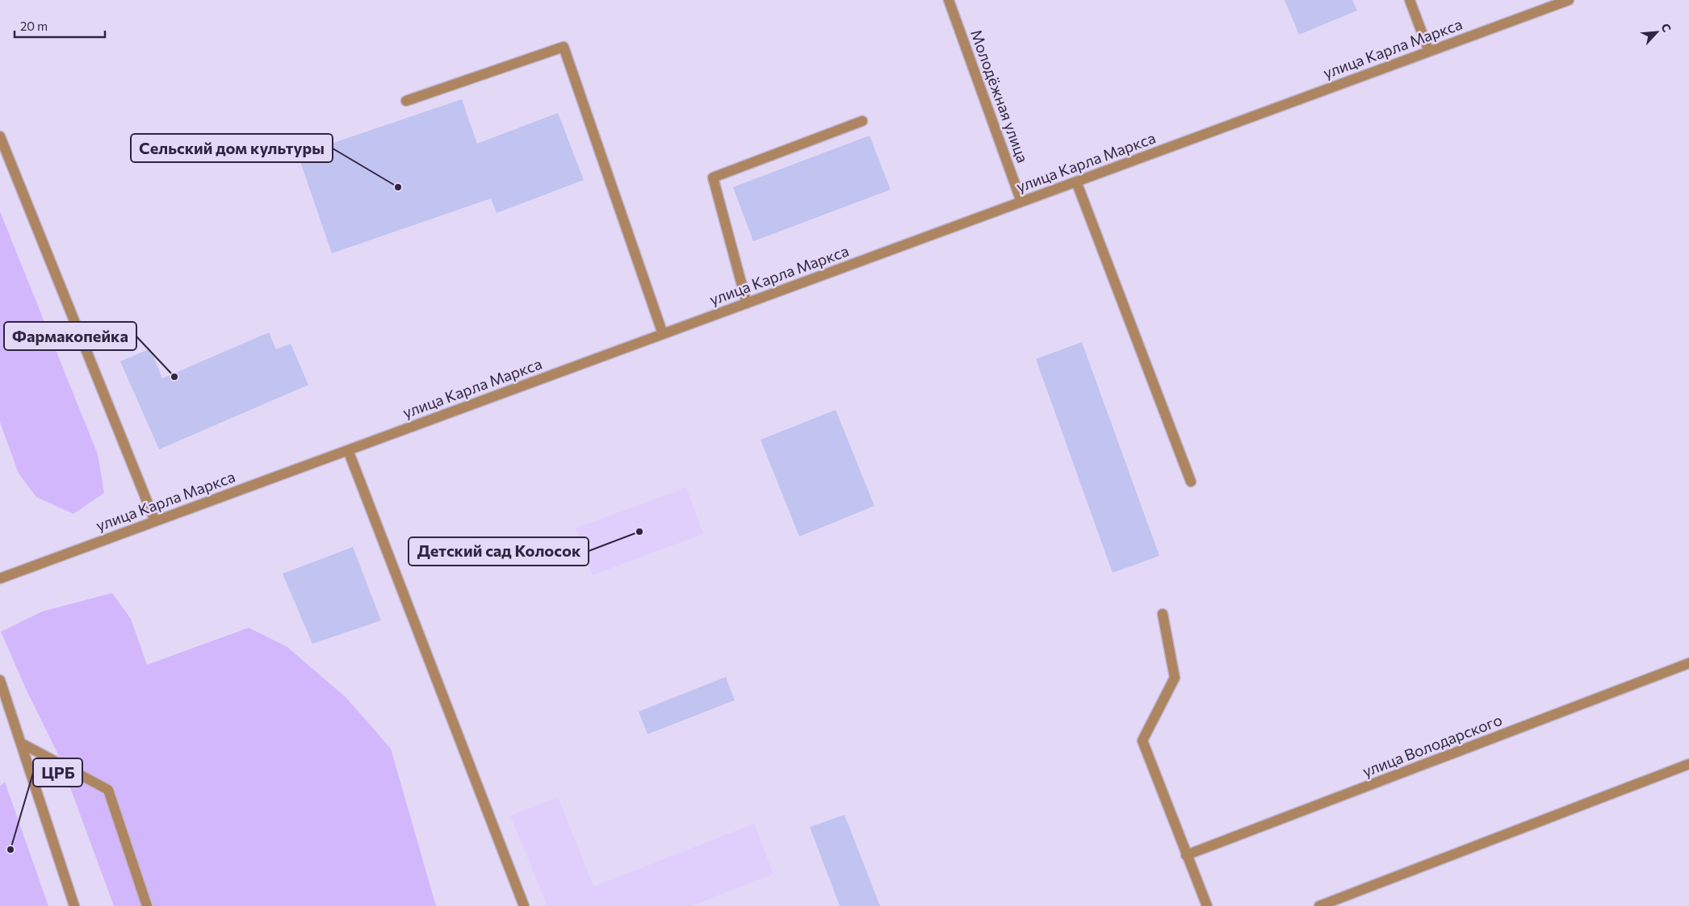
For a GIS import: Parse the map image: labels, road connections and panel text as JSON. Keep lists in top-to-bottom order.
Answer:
{
  "streets": {
    "street": ["улица Карла Маркса", "Молодёжная улица", "улица Володарского"]
  },
  "crossings": [
    ["улица Карла Маркса", "Молодёжная улица"]
  ],
  "places": [
    "Сельский дом культуры",
    "Фармакопейка",
    "Детский сад Колосок",
    "ЦРБ"
  ],
  "scale_bar": "20 m",
  "north": "top right"
}
